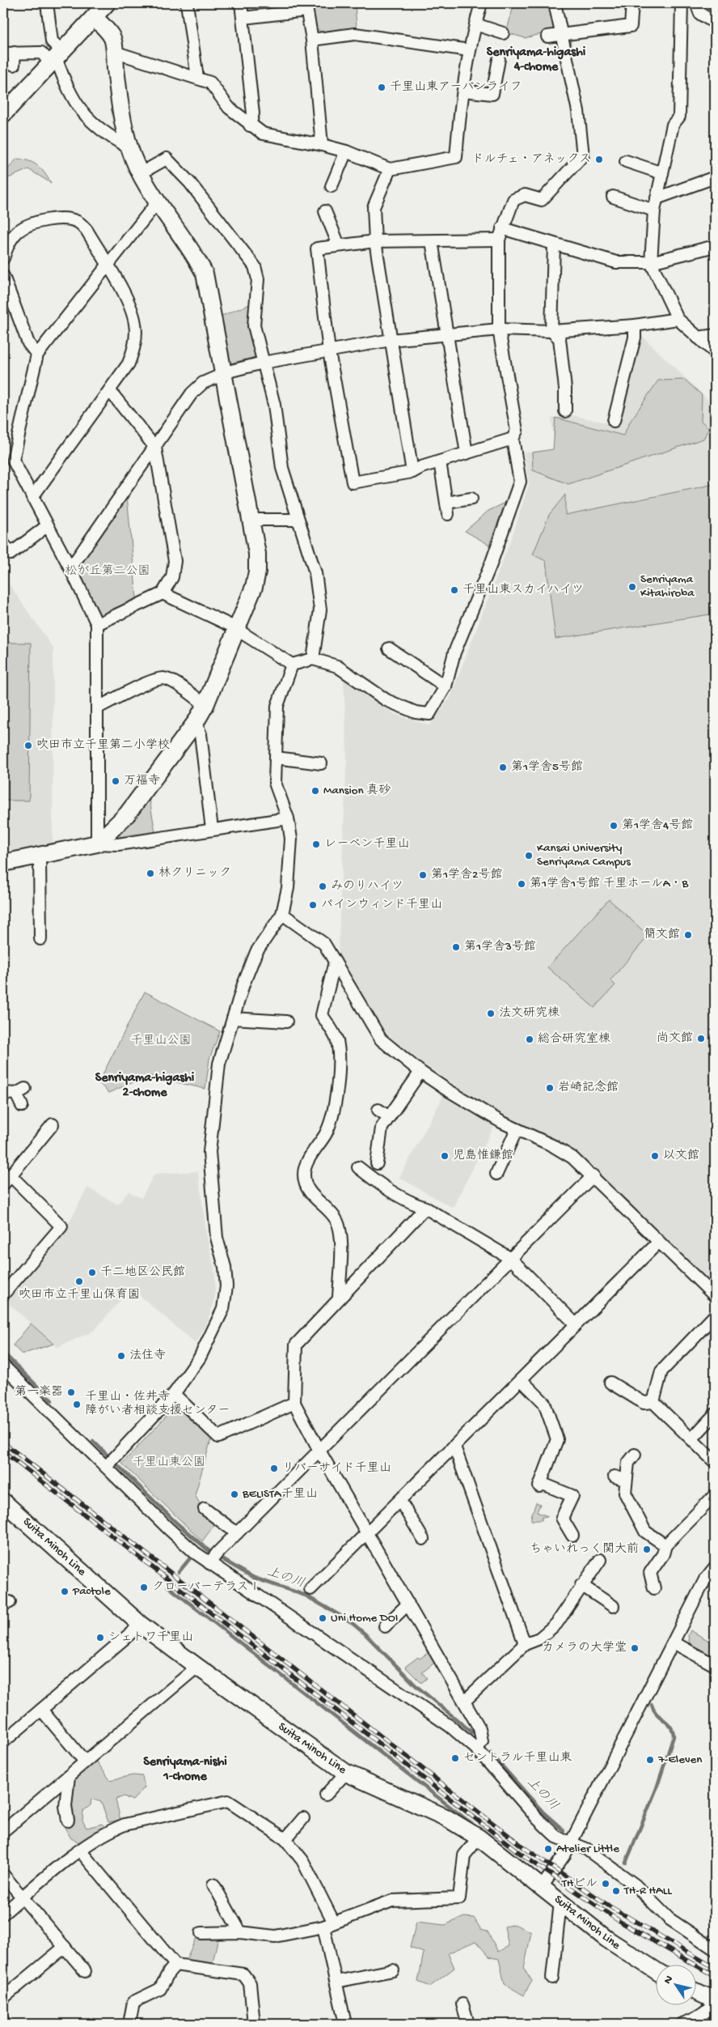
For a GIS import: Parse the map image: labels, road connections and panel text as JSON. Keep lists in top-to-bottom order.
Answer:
{
  "streets": {
    "street": ["Suita Minoh Line"]
  },
  "districts": ["Senriyama-higashi 4-chome", "Senriyama-higashi 2-chome", "Senriyama-nishi 1-chome"],
  "water": ["上の川"],
  "parks": ["松が丘第二公園", "千里山公園", "千里山東公園"],
  "places": [
    "千里山東アーバンライフ",
    "ドルチェ・アネックス",
    "Senriyama Kitahiroba",
    "千里山東スカイハイツ",
    "吹田市立千里第二小学校",
    "第1学舎5号館",
    "万福寺",
    "Mansion 真砂",
    "第1学舎4号館",
    "レーベン千里山",
    "Kansai University Senriyama Campus",
    "林クリニック",
    "第1学舎2号館",
    "第1学舎1号館 千里ホールA・B",
    "みのりハイツ",
    "パインウィンド千里山",
    "簡文館",
    "第1学舎3号館",
    "法文研究棟",
    "尚文館",
    "総合研究室棟",
    "岩崎記念館",
    "児島惟鎌館",
    "以文館",
    "千二地区公民館",
    "吹田市立千里山保育園",
    "法住寺",
    "第一楽器",
    "千里山・佐井寺 障がい者相談支援センター",
    "リバーサイド千里山",
    "BELISTA千里山",
    "ちゃいれっく関大前",
    "クローバーテラスⅠ",
    "Pactole",
    "Uni Home DOI",
    "シェトワ千里山",
    "カメラの大学堂",
    "セントラル千里山東",
    "7-Eleven",
    "Atelier Little",
    "THビル",
    "TH-R HALL"
  ],
  "north": "top left"
}
